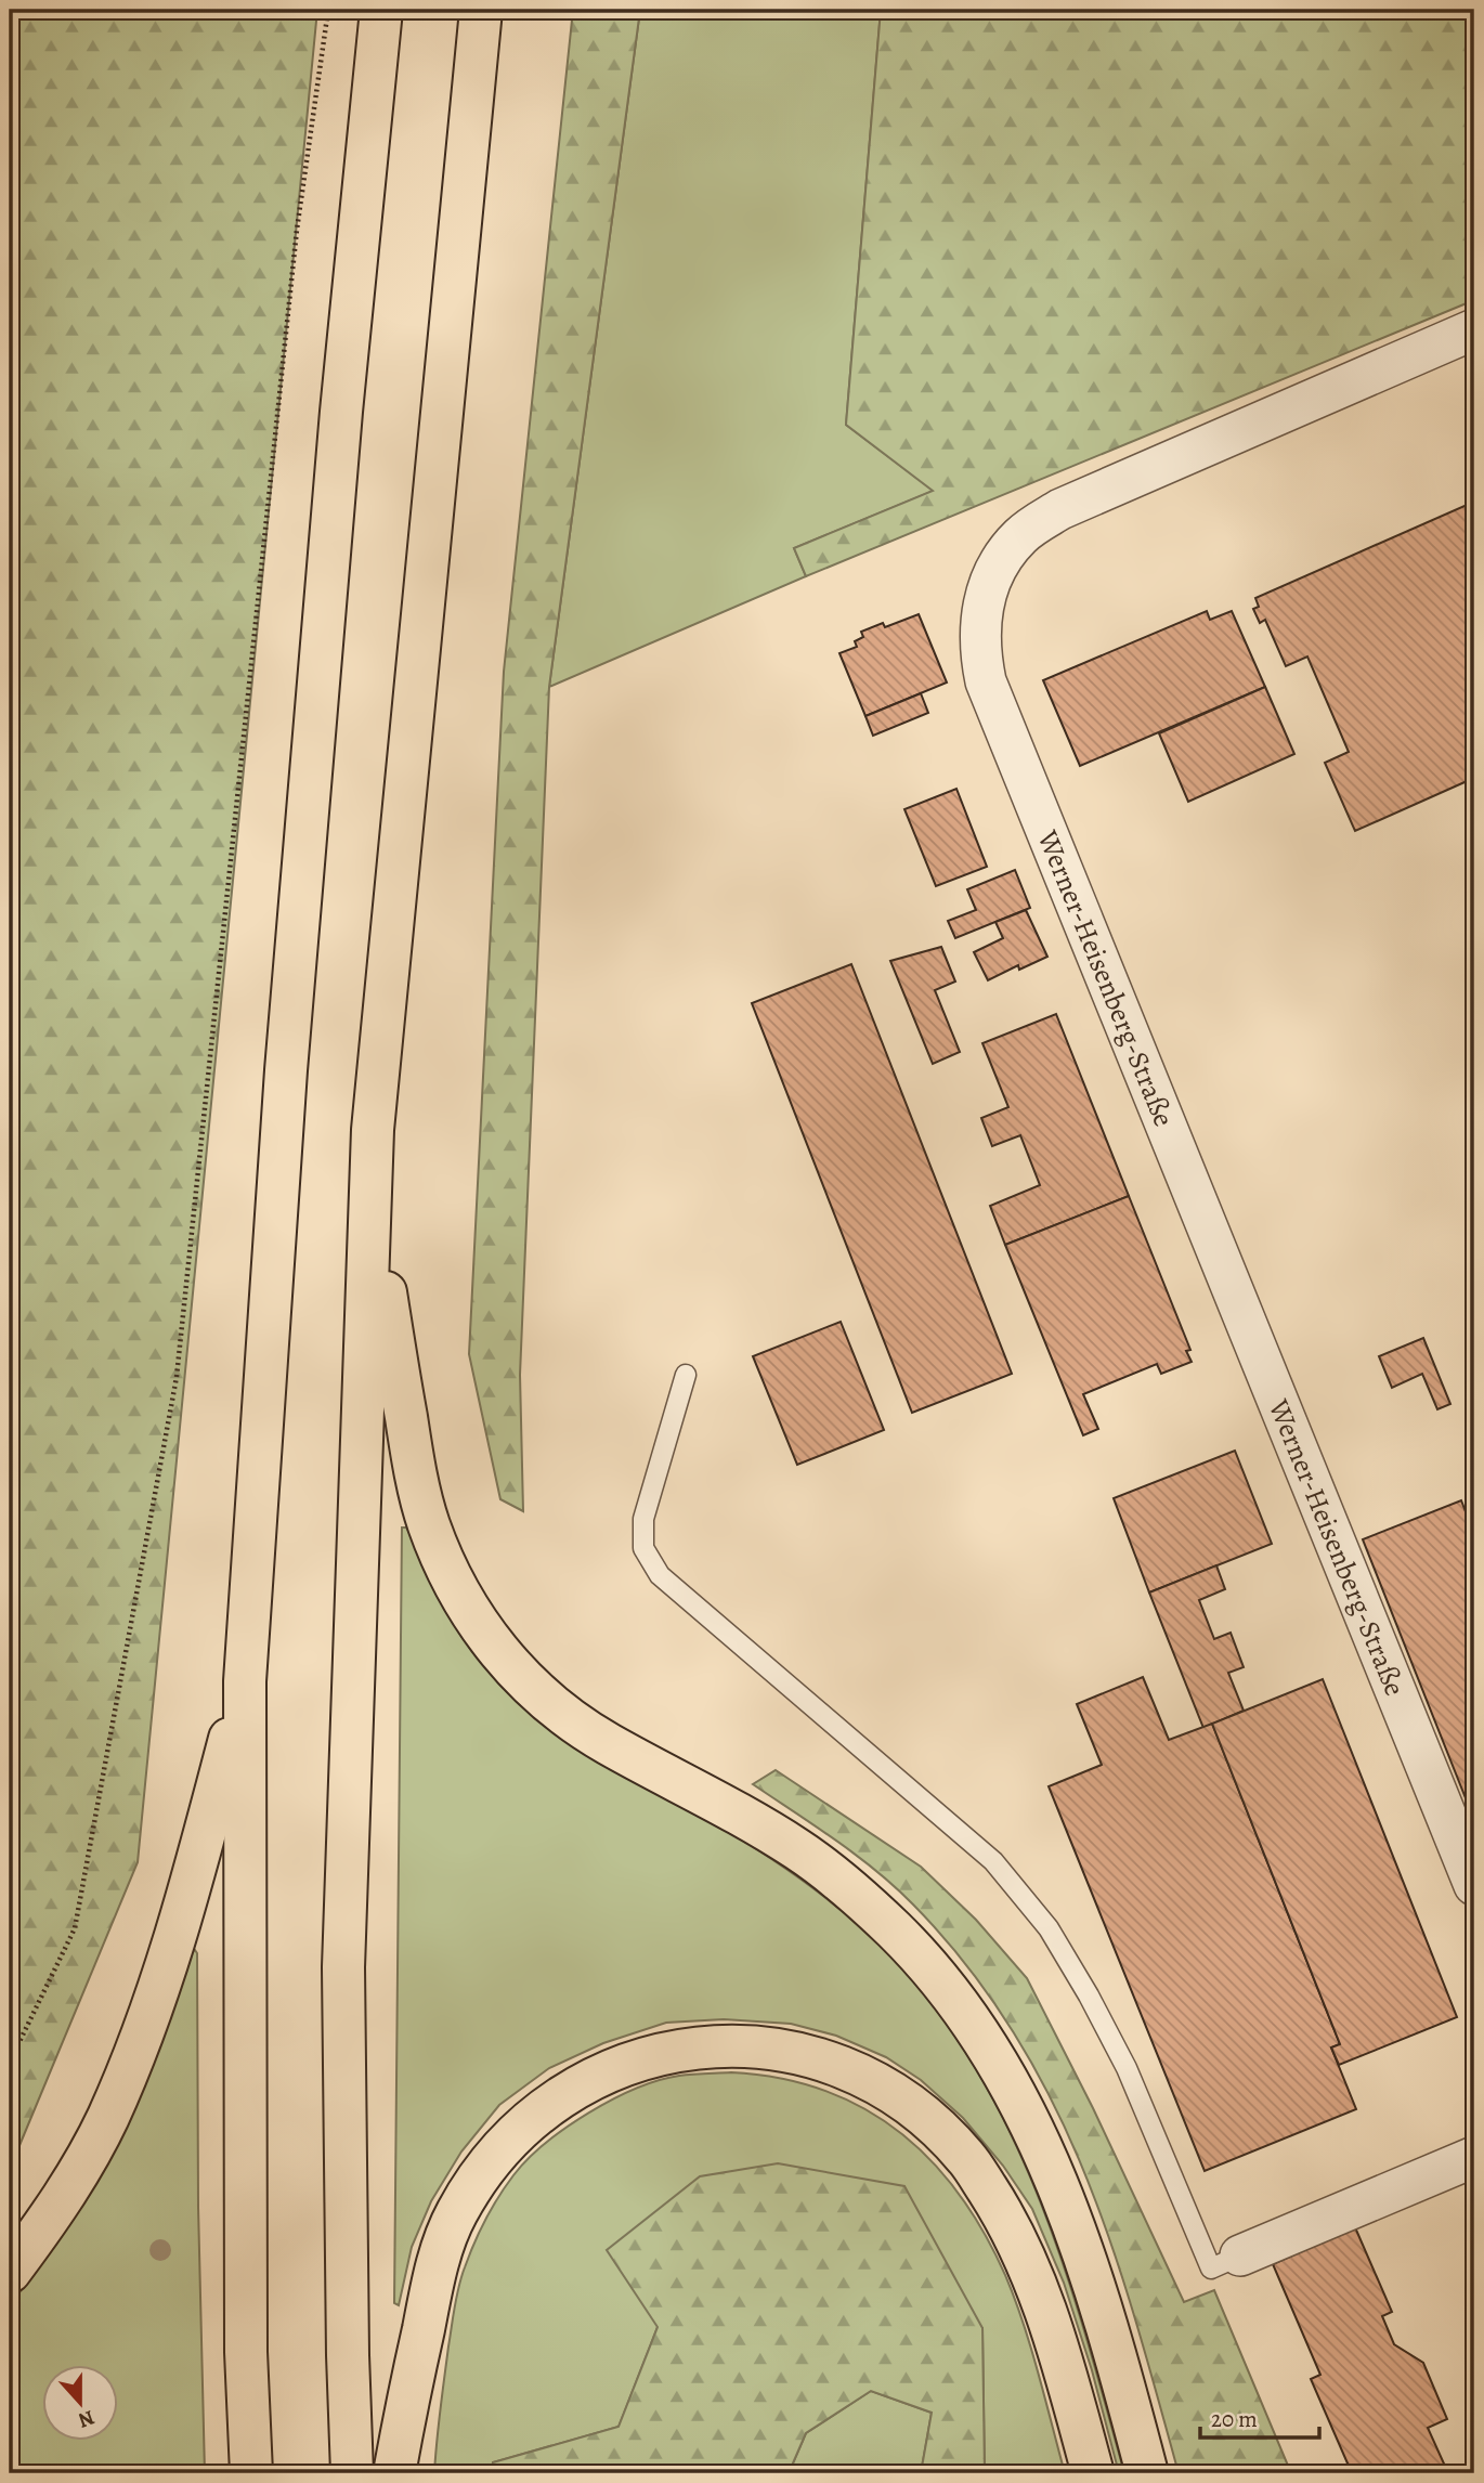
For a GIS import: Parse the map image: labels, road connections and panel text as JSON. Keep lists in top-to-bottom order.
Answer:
{
  "streets": {
    "street": ["Werner-Heisenberg-Straße"]
  },
  "scale_bar": "20 m",
  "north": "bottom"
}
